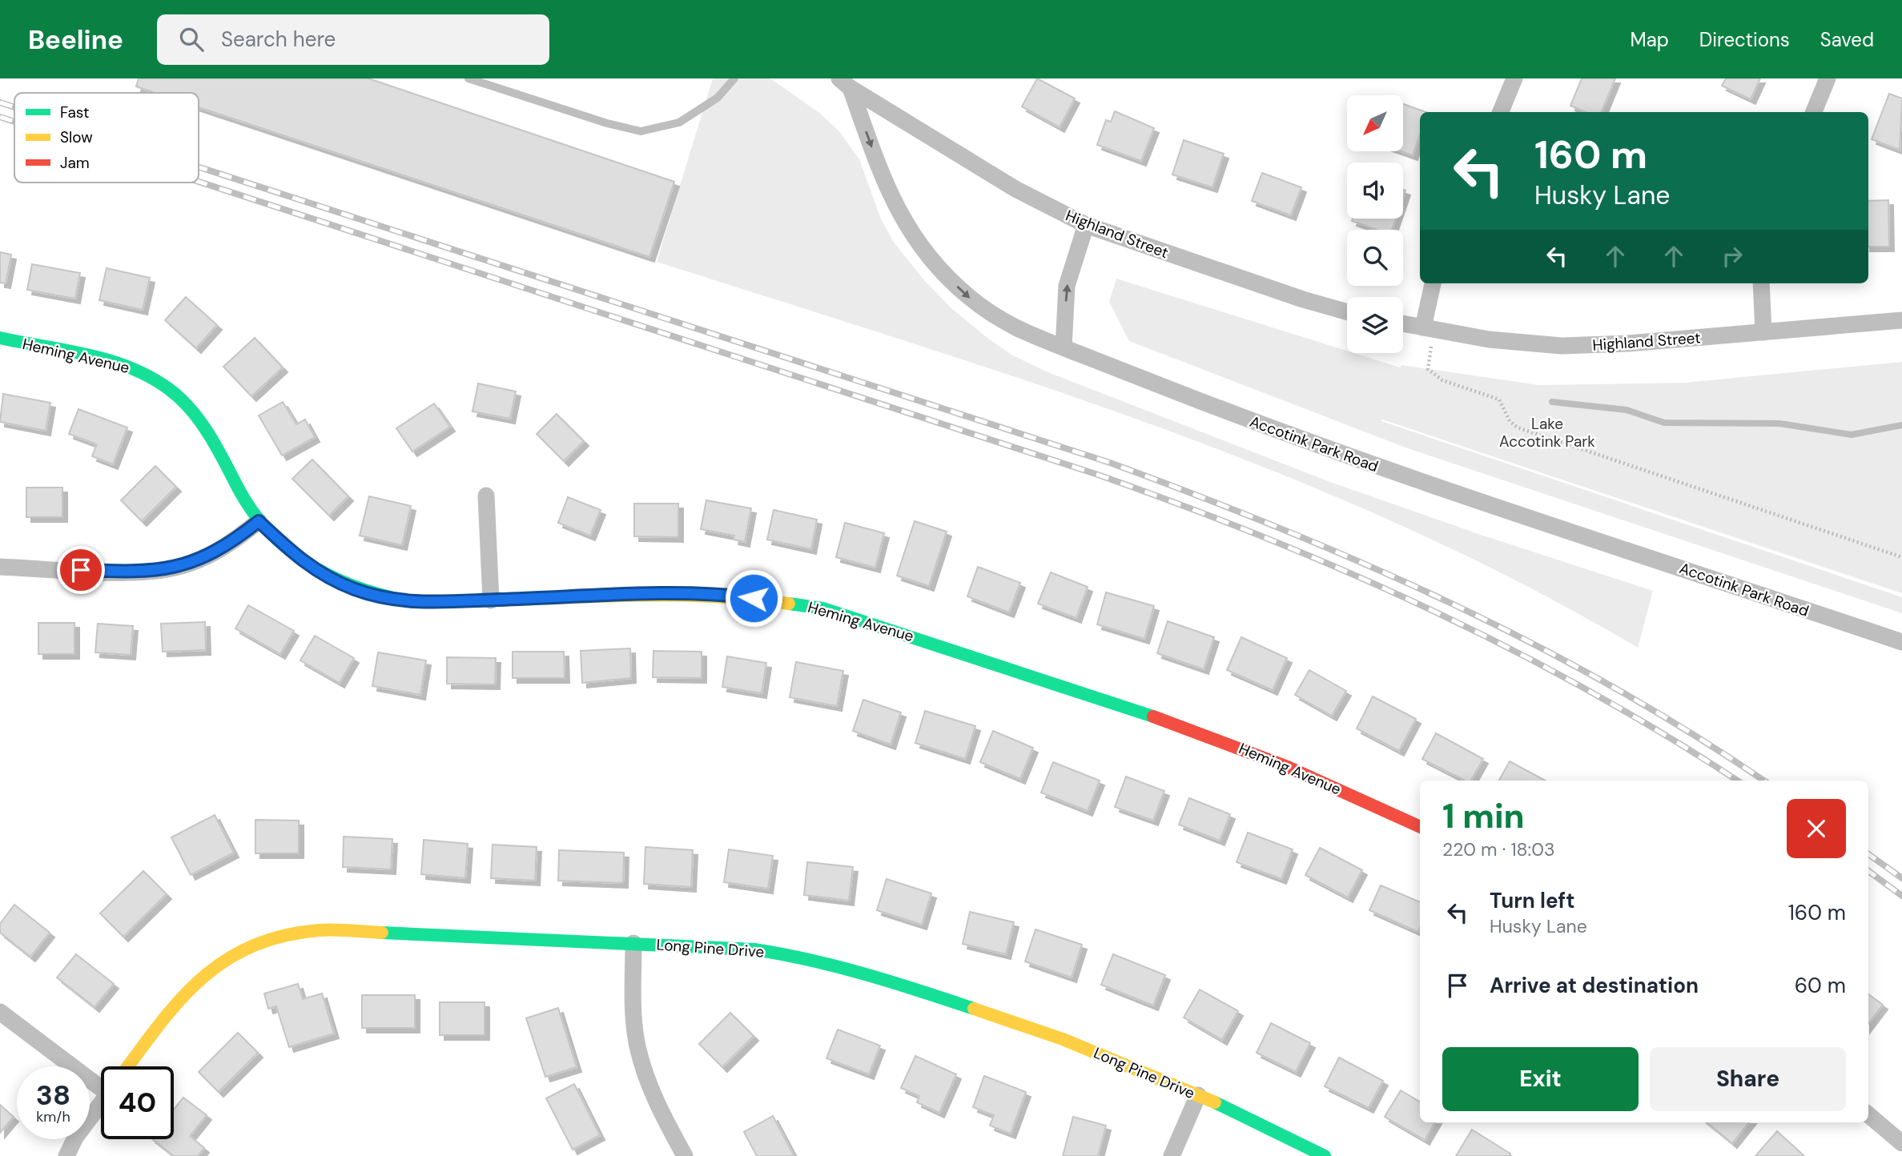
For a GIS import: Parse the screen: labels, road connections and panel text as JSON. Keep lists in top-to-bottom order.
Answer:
{
  "streets": {
    "street": [
      "Highland Street",
      "Heming Avenue",
      "Accotink Park Road",
      "Long Pine Drive"
    ]
  },
  "crossings": [
    ["Highland Street", "Accotink Park Road"]
  ],
  "parks": ["Lake Accotink Park"],
  "legend": ["Fast", "Slow", "Jam"],
  "north": "bottom left",
  "page": {
    "header": "Beeline",
    "search": "Search here",
    "nav": ["Map", "Directions", "Saved"],
    "turn": ["160 m", "Husky Lane"],
    "heading": ["1 min", "220 m · 18:03"],
    "list": [
      {
        "name": "Turn left",
        "note": "Husky Lane",
        "value": "160 m"
      },
      {
        "name": "Arrive at destination",
        "value": "60 m"
      }
    ],
    "buttons": ["Exit", "Share"],
    "speed": "38 km/h",
    "limit": "40"
  }
}
